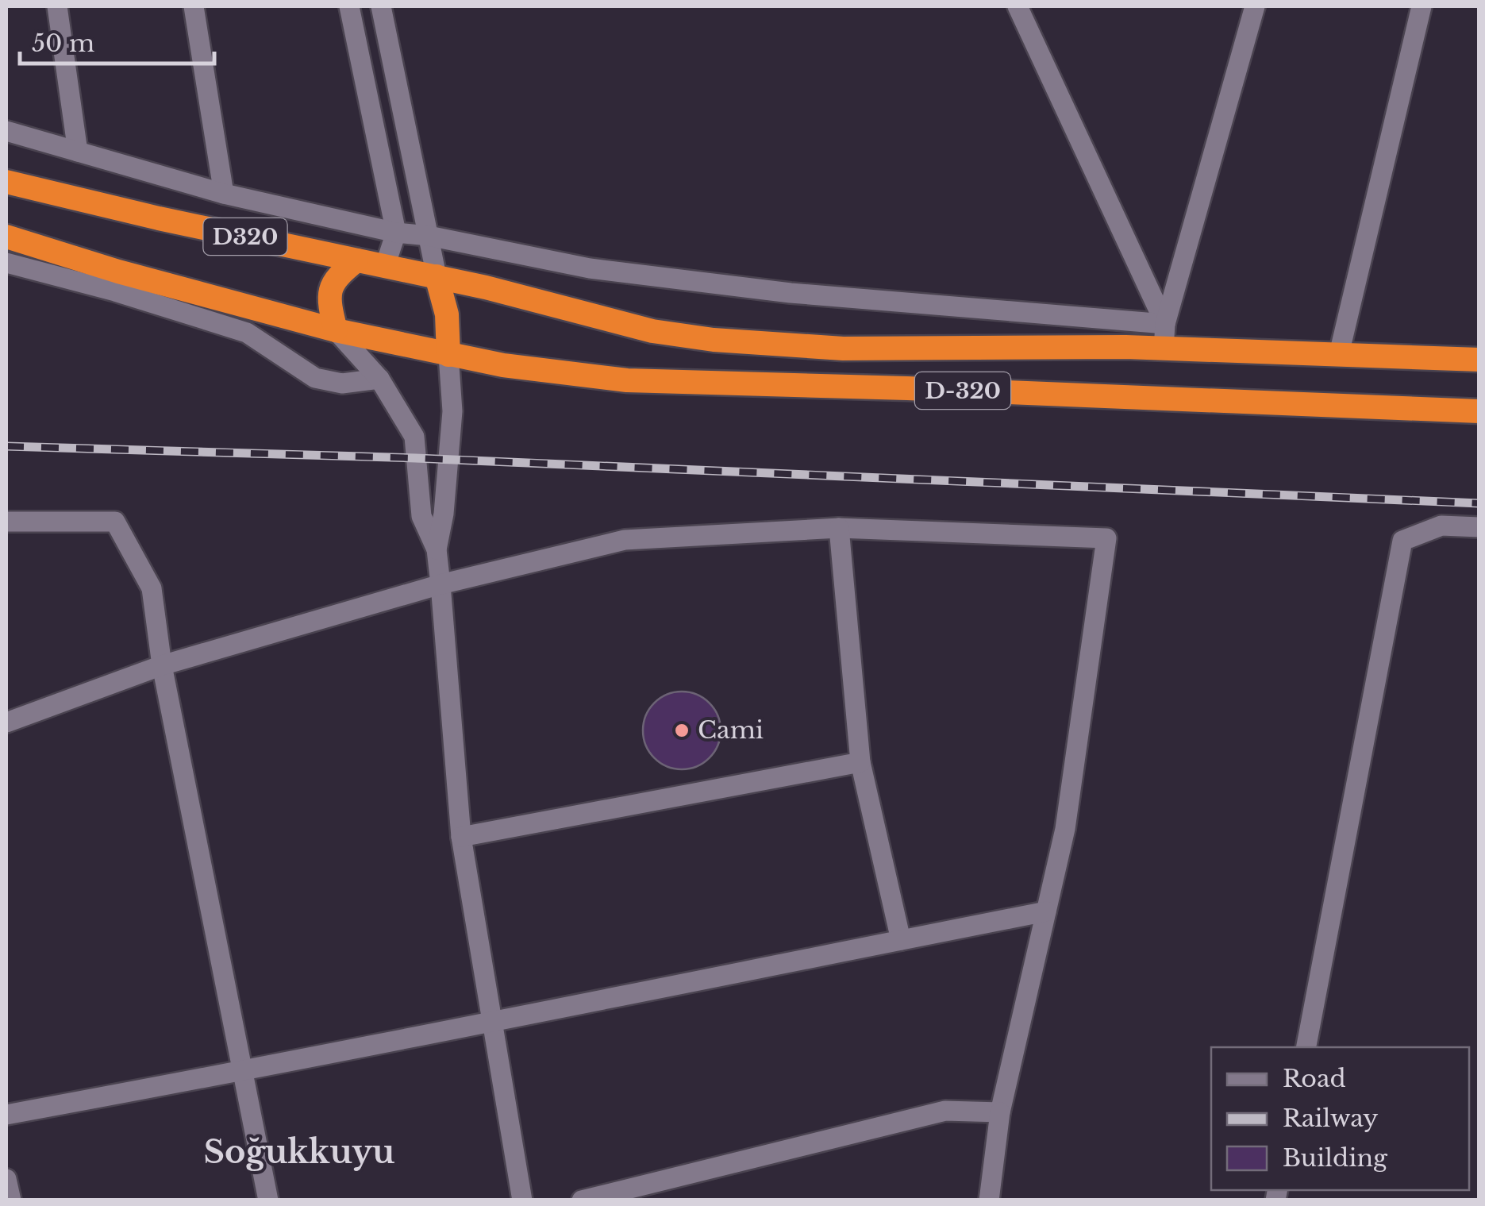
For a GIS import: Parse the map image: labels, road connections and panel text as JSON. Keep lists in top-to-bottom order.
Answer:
{
  "streets": {
    "highway": ["D320", "D-320"]
  },
  "crossings": [
    ["D320", "D-320"]
  ],
  "districts": ["Soğukkuyu"],
  "places": ["Cami"],
  "legend": ["Road", "Railway", "Building"],
  "scale_bar": "50 m"
}
